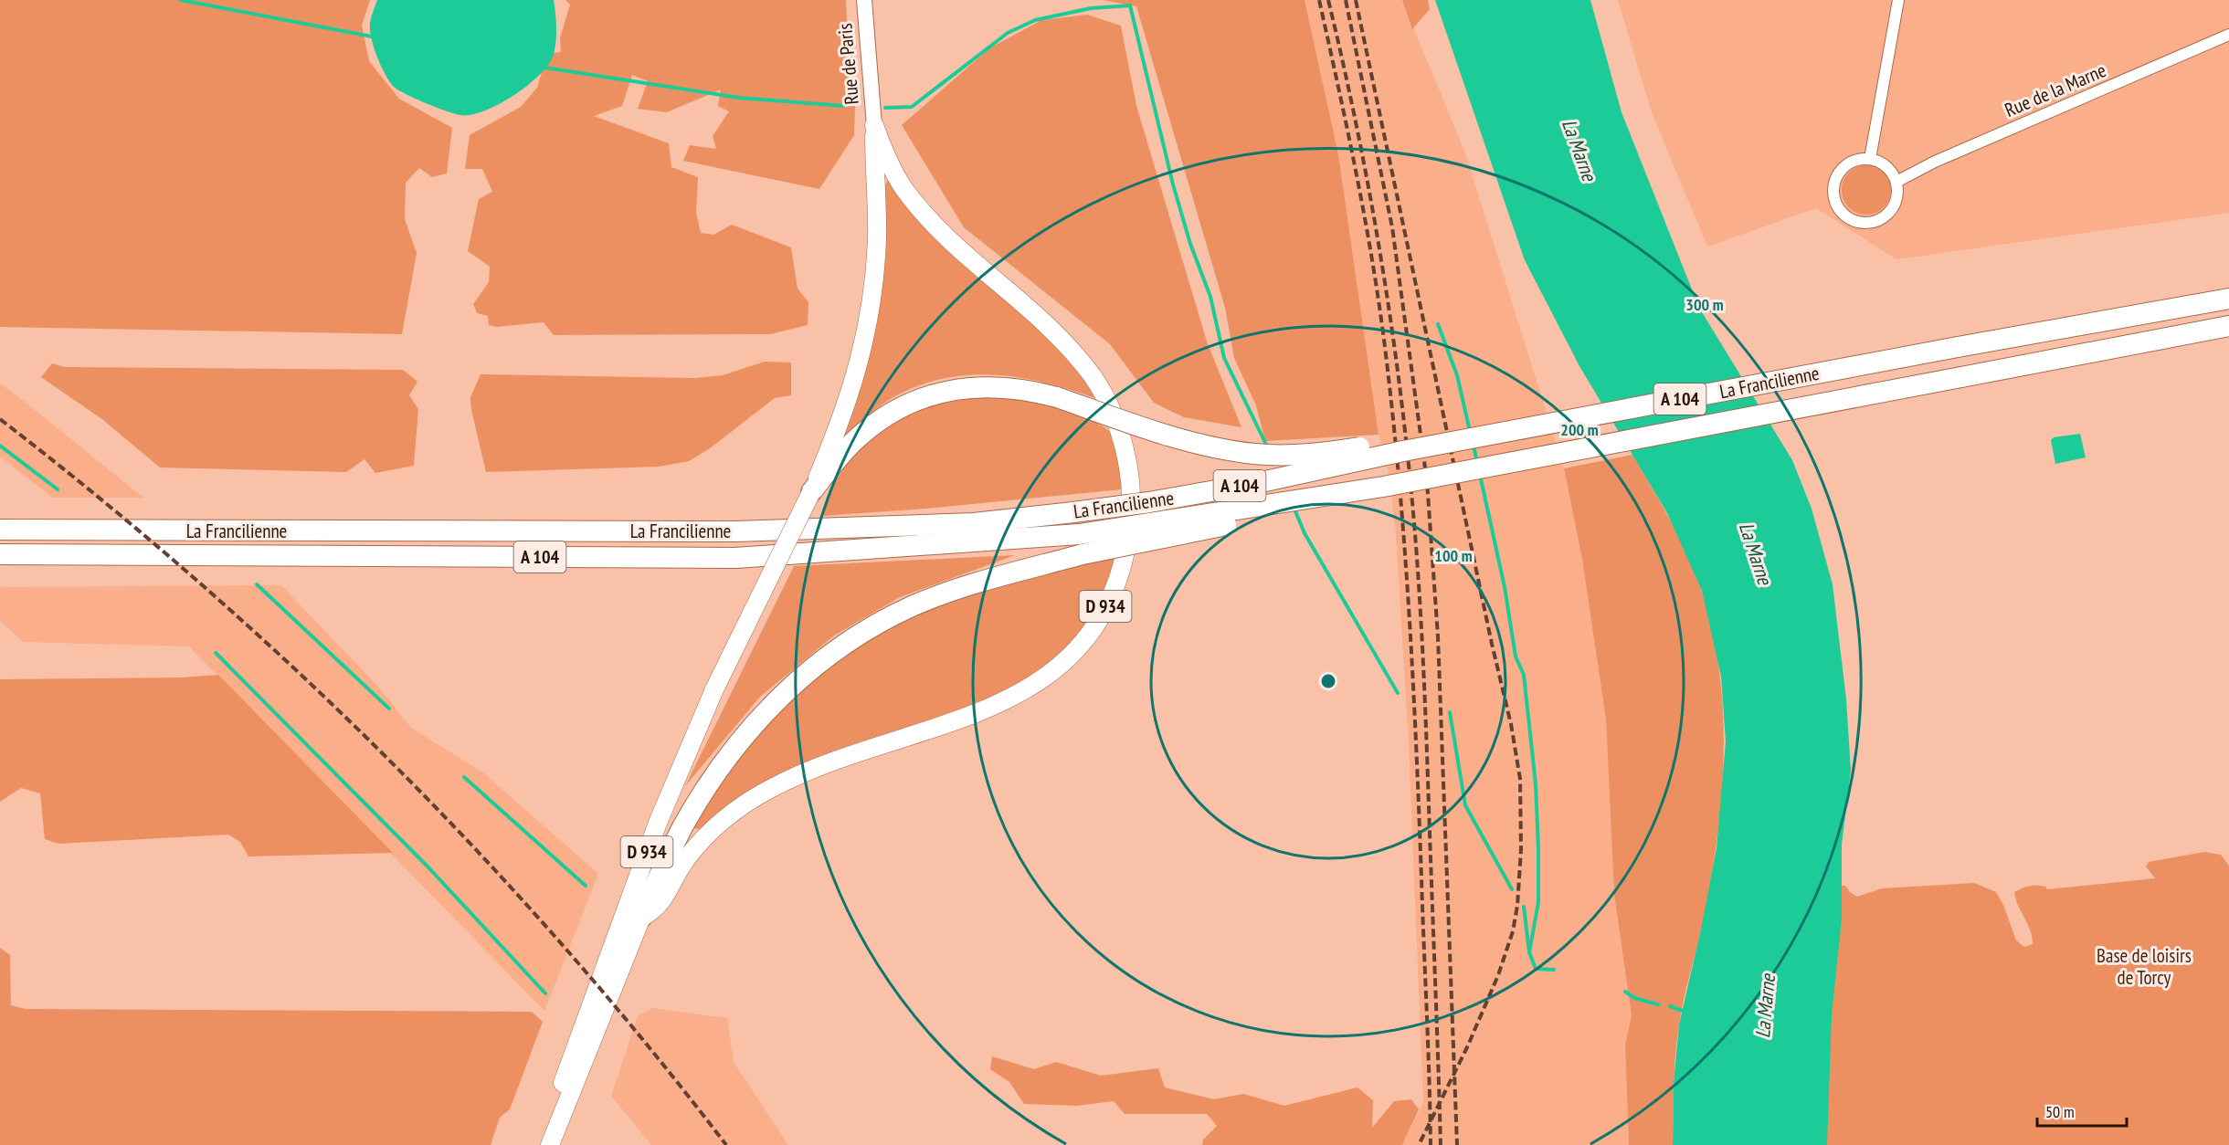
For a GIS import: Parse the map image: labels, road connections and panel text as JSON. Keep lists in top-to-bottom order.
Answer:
{
  "streets": {
    "highway": ["La Francilienne", "A 104"],
    "main road": ["Rue de Paris", "D 934"],
    "street": ["Rue de la Marne"]
  },
  "crossings": [
    ["Rue de Paris", "D 934"]
  ],
  "water": ["La Marne"],
  "parks": ["Base de loisirs de Torcy"],
  "scale_bar": "50 m",
  "rings": ["300 m", "200 m", "100 m"]
}
